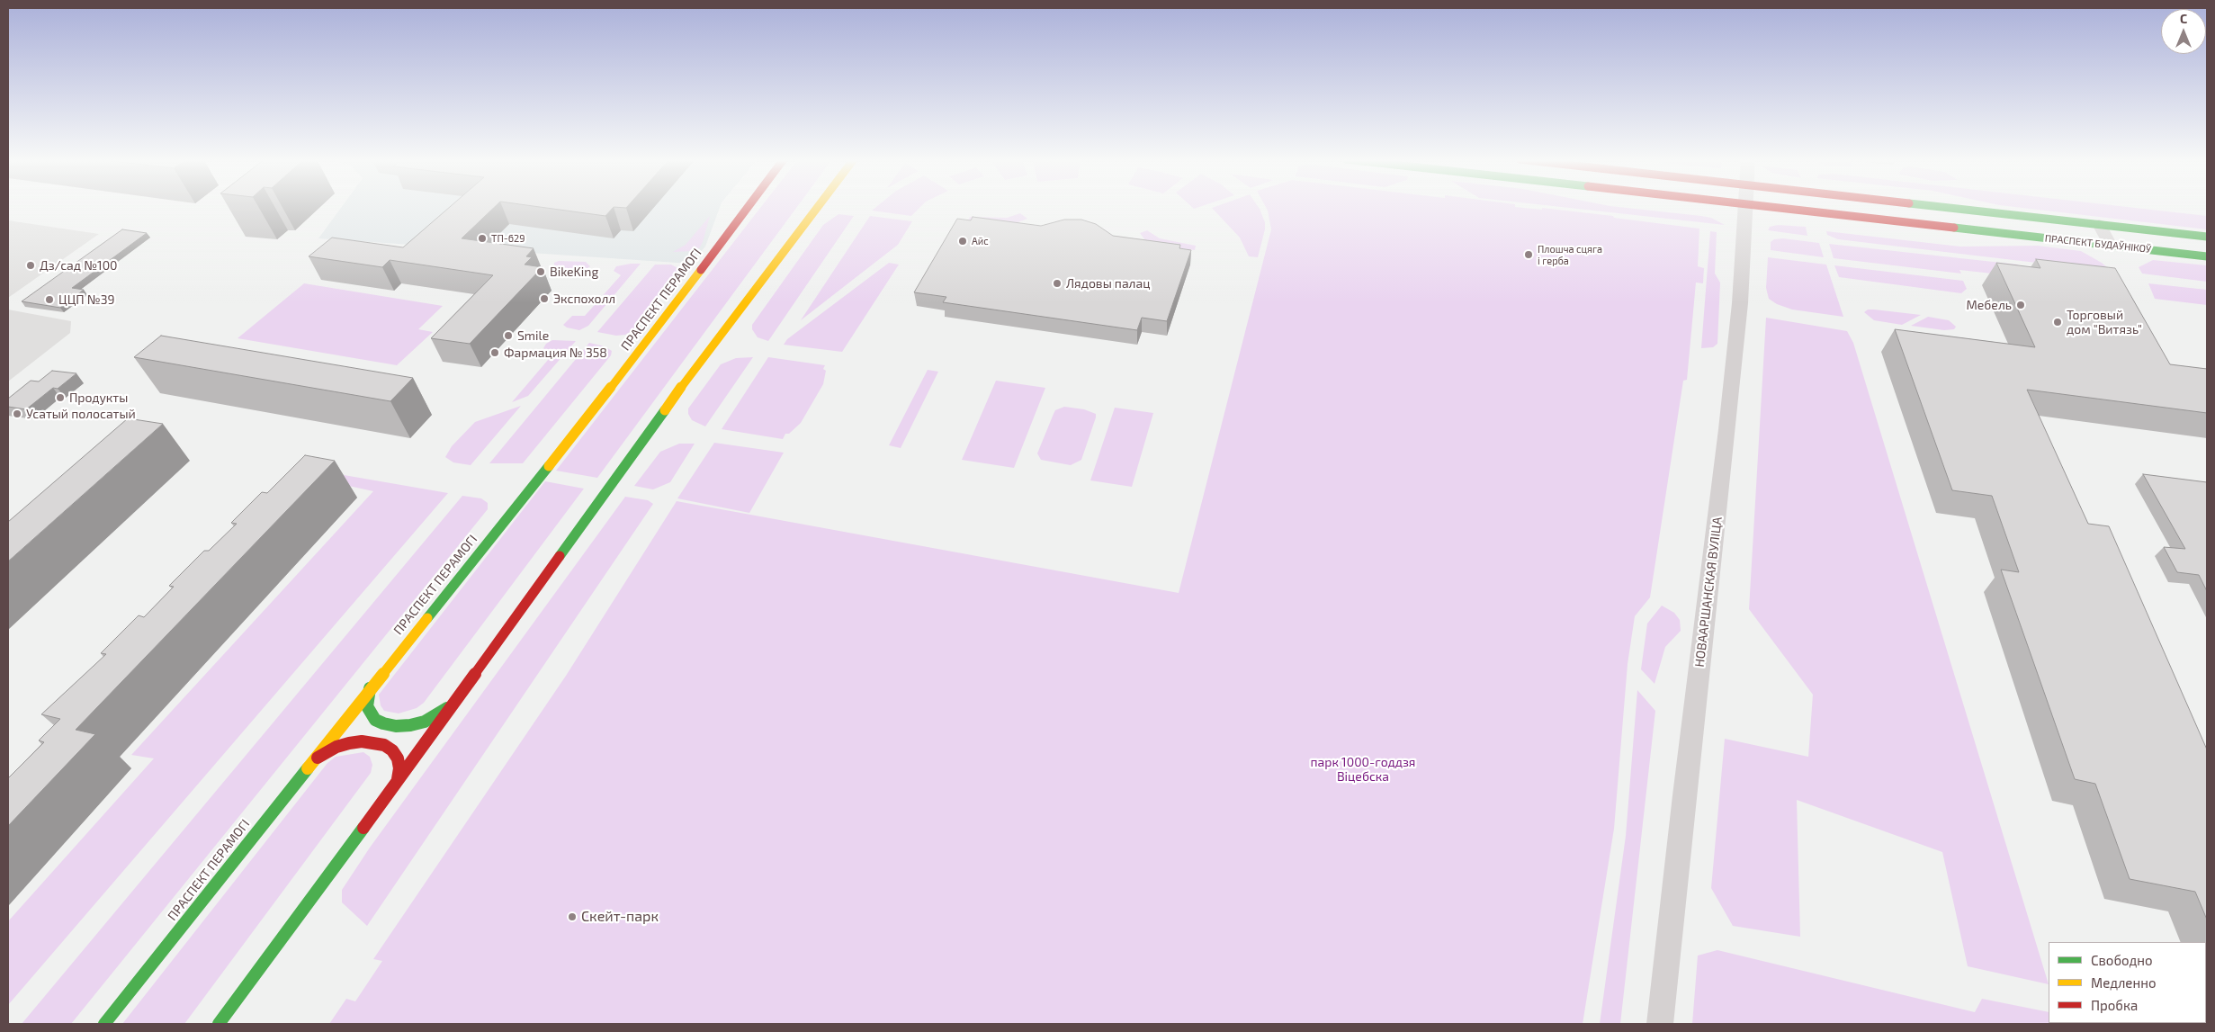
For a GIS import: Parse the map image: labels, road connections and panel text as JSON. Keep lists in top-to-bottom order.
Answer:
{
  "streets": {
    "main road": ["ПРАСПЕКТ БУДАЎНІКОЎ", "ПРАСПЕКТ ПЕРАМОГІ"],
    "street": ["НОВААРШАНСКАЯ ВУЛІЦА"]
  },
  "parks": ["парк 1000-годдзя Віцебска"],
  "places": [
    "ТП-629",
    "Айс",
    "Плошча сцяга і герба",
    "Дз/сад №100",
    "BikeKing",
    "Лядовы палац",
    "Экспохолл",
    "ЦЦП №39",
    "Мебель",
    "Торговый дом \"Витязь\"",
    "Smile",
    "Фармация № 358",
    "Продукты",
    "Усатый полосатый",
    "Скейт-парк"
  ],
  "legend": ["Свободно", "Медленно", "Пробка"],
  "north": "top"
}
